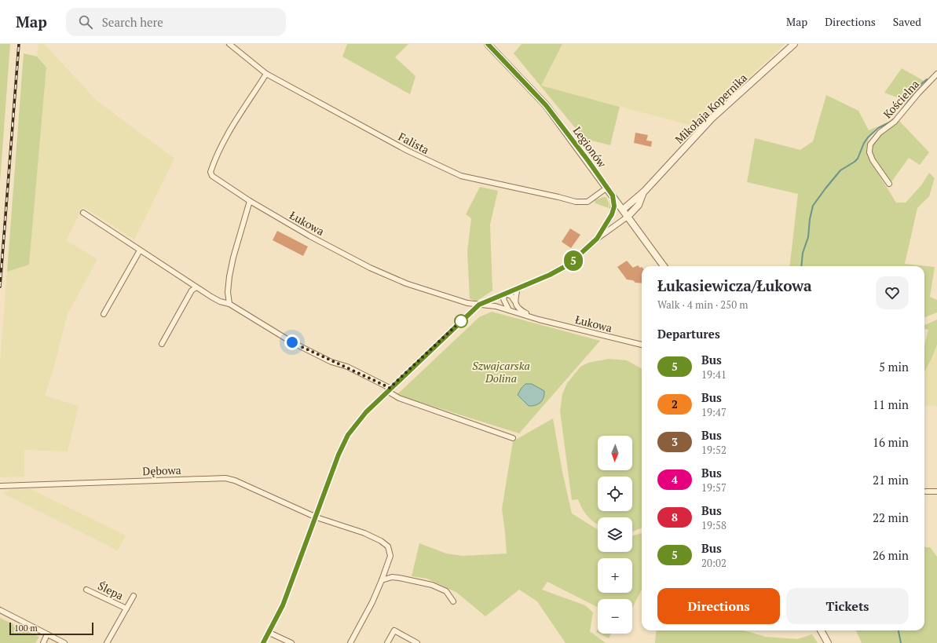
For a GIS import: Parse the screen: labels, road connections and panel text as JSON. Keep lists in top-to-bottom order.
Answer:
{
  "streets": {
    "street": [
      "Kościelna",
      "Mikołaja Kopernika",
      "Falista",
      "Legionów",
      "Łukowa",
      "Dębowa",
      "Ślepa"
    ]
  },
  "crossings": [
    ["Mikołaja Kopernika", "Legionów"],
    ["Falista", "Legionów"],
    ["Falista", "Łukowa"]
  ],
  "parks": ["Szwajcarska Dolina"],
  "lines": ["bus line 5"],
  "scale_bar": "100 m",
  "north": "bottom",
  "page": {
    "header": "Map",
    "search": "Search here",
    "nav": ["Map", "Directions", "Saved"],
    "on_map": "5",
    "heading": [
      ["Łukasiewicza/Łukowa", "Walk · 4 min · 250 m"],
      "Departures"
    ],
    "list": [
      {
        "mark": "5",
        "name": "Bus",
        "note": "19:41",
        "value": "5 min"
      },
      {
        "mark": "2",
        "name": "Bus",
        "note": "19:47",
        "value": "11 min"
      },
      {
        "mark": "3",
        "name": "Bus",
        "note": "19:52",
        "value": "16 min"
      },
      {
        "mark": "4",
        "name": "Bus",
        "note": "19:57",
        "value": "21 min"
      },
      {
        "mark": "8",
        "name": "Bus",
        "note": "19:58",
        "value": "22 min"
      },
      {
        "mark": "5",
        "name": "Bus",
        "note": "20:02",
        "value": "26 min"
      }
    ],
    "map_buttons": ["+", "−"],
    "buttons": ["Directions", "Tickets"],
    "scale": "100 m"
  }
}
